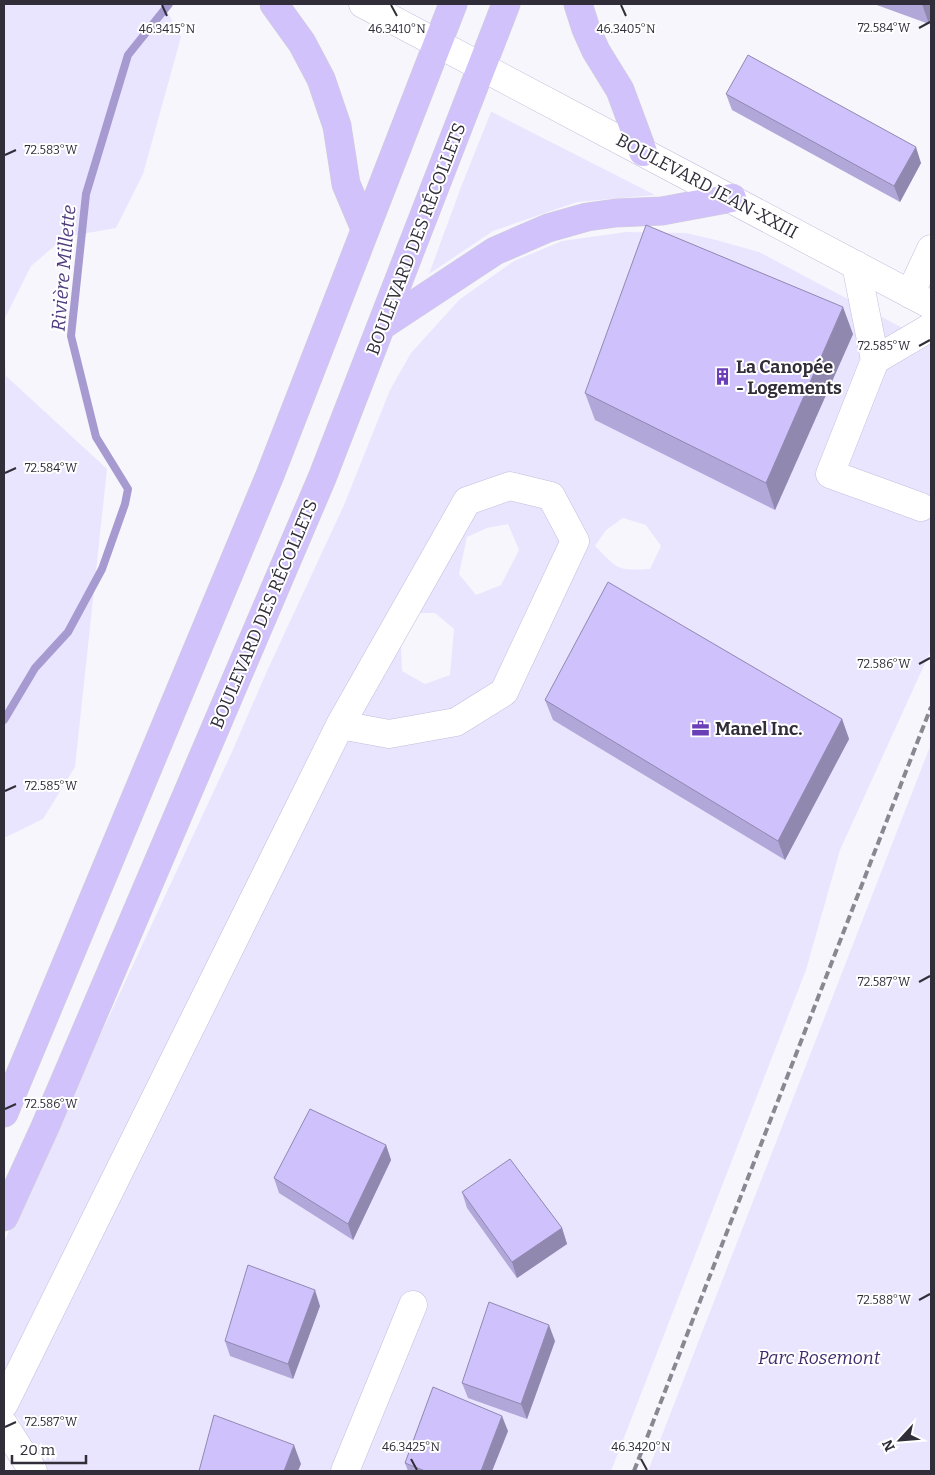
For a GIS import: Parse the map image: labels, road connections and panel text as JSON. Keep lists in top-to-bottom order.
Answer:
{
  "streets": {
    "main road": ["BOULEVARD DES RÉCOLLETS"],
    "street": ["BOULEVARD JEAN-XXIII"]
  },
  "crossings": [
    ["BOULEVARD JEAN-XXIII", "BOULEVARD DES RÉCOLLETS"]
  ],
  "water": ["Rivière Millette"],
  "parks": ["Parc Rosemont"],
  "places": {
    "building": ["La Canopée - Logements"],
    "office": ["Manel Inc."]
  },
  "scale_bar": "20 m",
  "north": "bottom left",
  "coordinates": [
    "72.584°W",
    "46.3405°N",
    "46.3415°N",
    "46.3410°N",
    "72.583°W",
    "72.585°W",
    "72.586°W",
    "72.587°W",
    "72.588°W",
    "46.3425°N",
    "46.3420°N"
  ]
}
